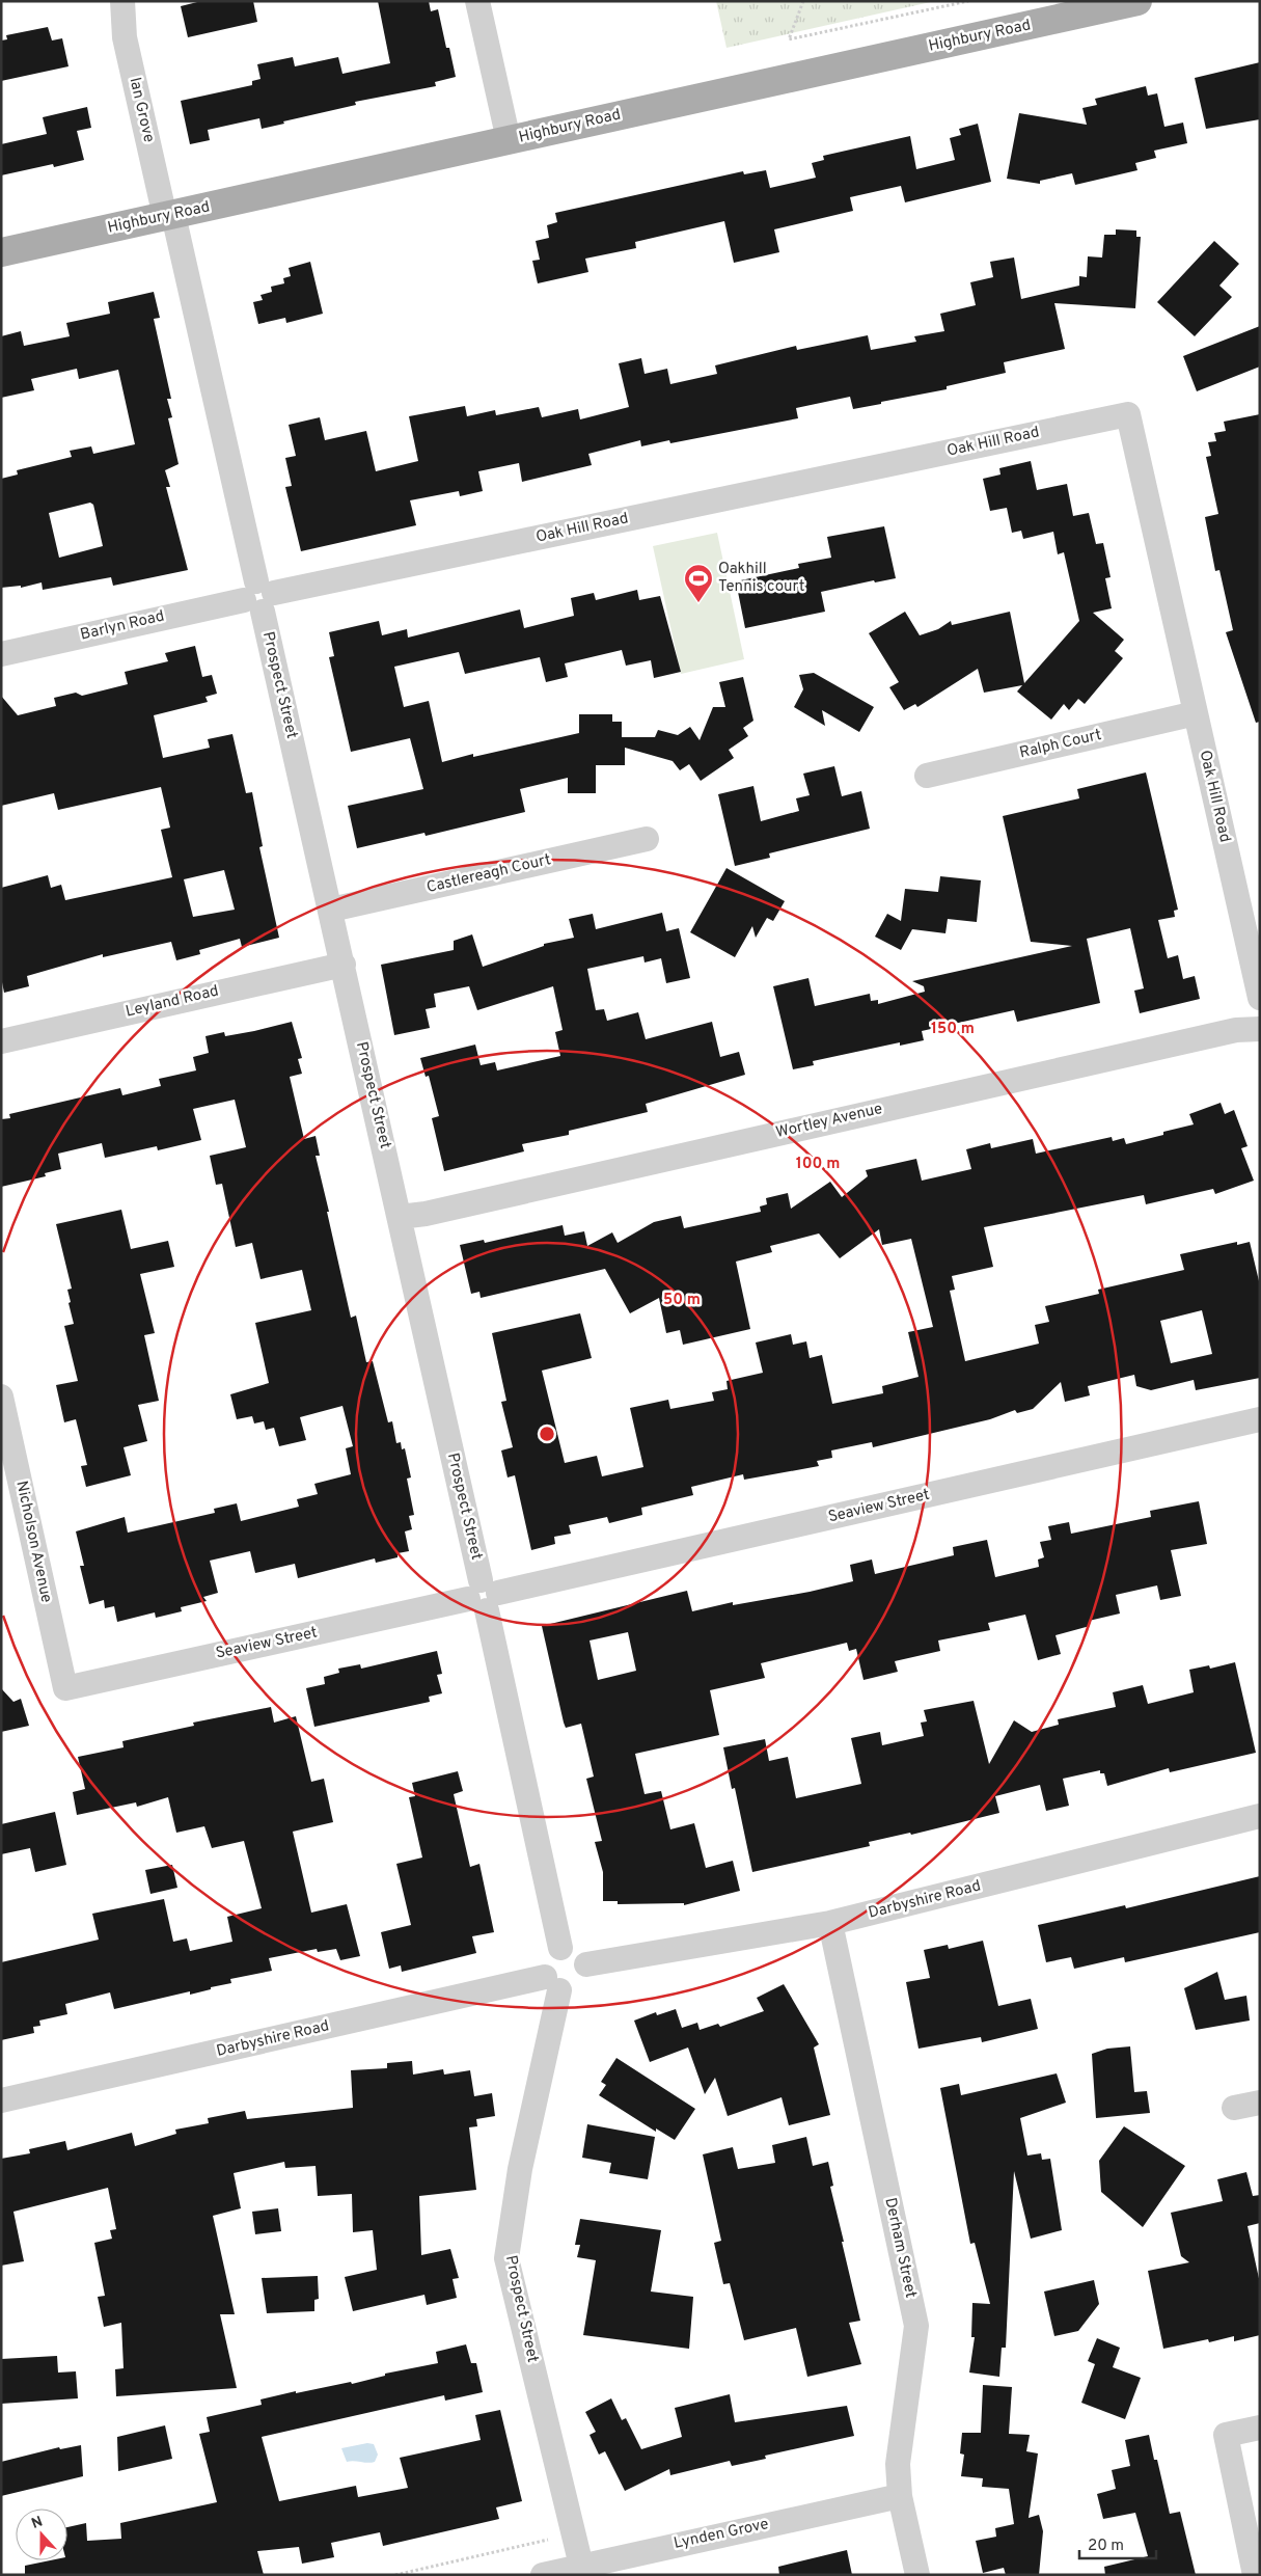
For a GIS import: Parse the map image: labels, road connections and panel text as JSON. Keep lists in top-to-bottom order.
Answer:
{
  "streets": {
    "main road": ["Highbury Road"],
    "street": [
      "Ian Grove",
      "Oak Hill Road",
      "Barlyn Road",
      "Prospect Street",
      "Ralph Court",
      "Castlereagh Court",
      "Leyland Road",
      "Wortley Avenue",
      "Seaview Street",
      "Nicholson Avenue",
      "Darbyshire Road",
      "Derham Street",
      "Lynden Grove"
    ]
  },
  "crossings": [
    ["Highbury Road", "Ian Grove"],
    ["Highbury Road", "Prospect Street"],
    ["Ian Grove", "Prospect Street"],
    ["Oak Hill Road", "Barlyn Road"],
    ["Oak Hill Road", "Prospect Street"],
    ["Oak Hill Road", "Ralph Court"],
    ["Barlyn Road", "Prospect Street"],
    ["Prospect Street", "Castlereagh Court"],
    ["Prospect Street", "Leyland Road"],
    ["Prospect Street", "Wortley Avenue"],
    ["Prospect Street", "Seaview Street"],
    ["Prospect Street", "Darbyshire Road"],
    ["Prospect Street", "Lynden Grove"],
    ["Seaview Street", "Nicholson Avenue"],
    ["Darbyshire Road", "Derham Street"],
    ["Derham Street", "Lynden Grove"]
  ],
  "places": {
    "sports": ["Oakhill Tennis court"]
  },
  "scale_bar": "20 m",
  "north": "top",
  "rings": ["150 m", "100 m", "50 m"]
}
